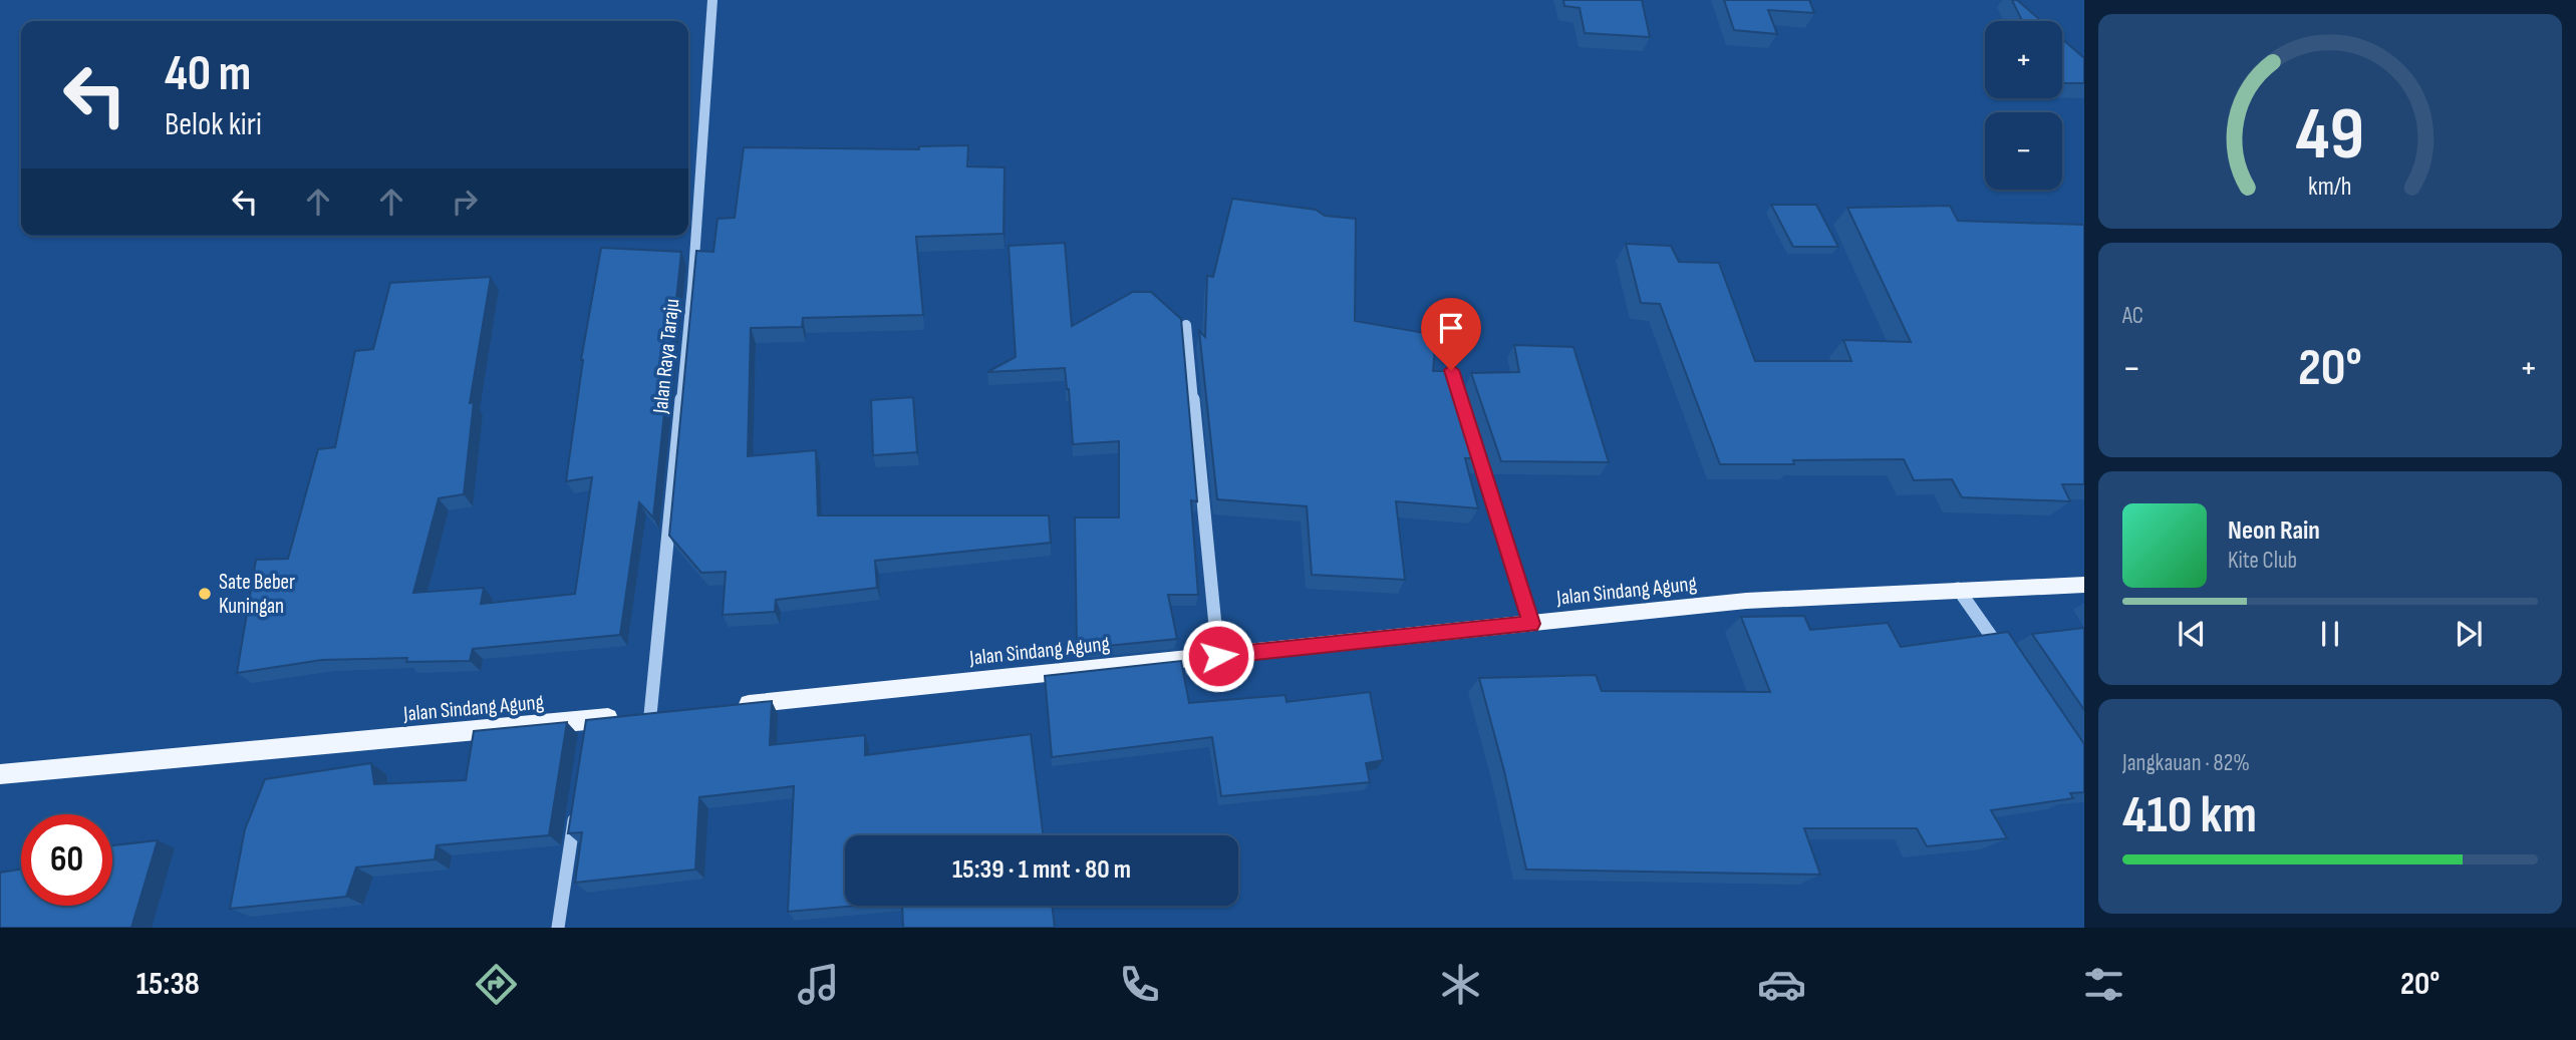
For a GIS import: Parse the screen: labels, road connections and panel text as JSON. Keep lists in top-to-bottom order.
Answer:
{
  "streets": {
    "main road": ["Jalan Sindang Agung"],
    "street": ["Jalan Raya Taraju"]
  },
  "crossings": [
    ["Jalan Raya Taraju", "Jalan Sindang Agung"]
  ],
  "places": ["Sate Beber Kuningan"],
  "page": {
    "map_buttons": ["+", "−"],
    "turn": ["40 m", "Belok kiri"],
    "tile": [
      "AC",
      ["Jangkauan · 82%", "410 km"]
    ],
    "heat": ["−", "20°", "+"],
    "song": ["Neon Rain", "Kite Club"],
    "limit": "60",
    "trip": "15:39 · 1 mnt · 80 m",
    "tabs": ["15:38", "20°"],
    "gauge": ["49", "km/h"]
  }
}
